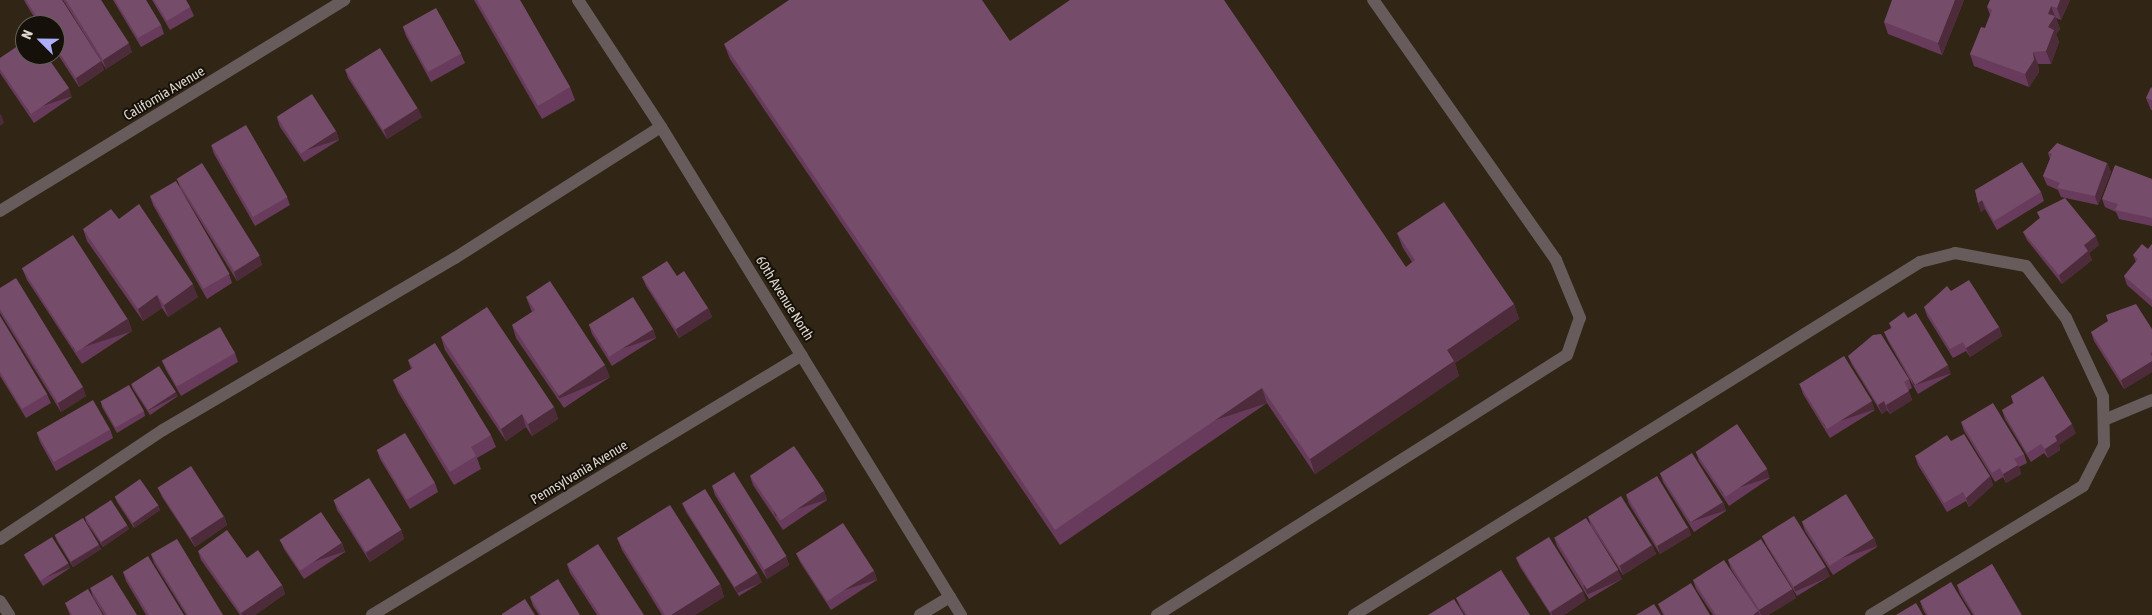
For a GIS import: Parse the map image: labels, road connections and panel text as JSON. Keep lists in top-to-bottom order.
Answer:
{
  "streets": {
    "street": ["California Avenue", "60th Avenue North", "Pennsylvania Avenue"]
  },
  "crossings": [
    ["60th Avenue North", "Pennsylvania Avenue"]
  ],
  "north": "top left"
}
